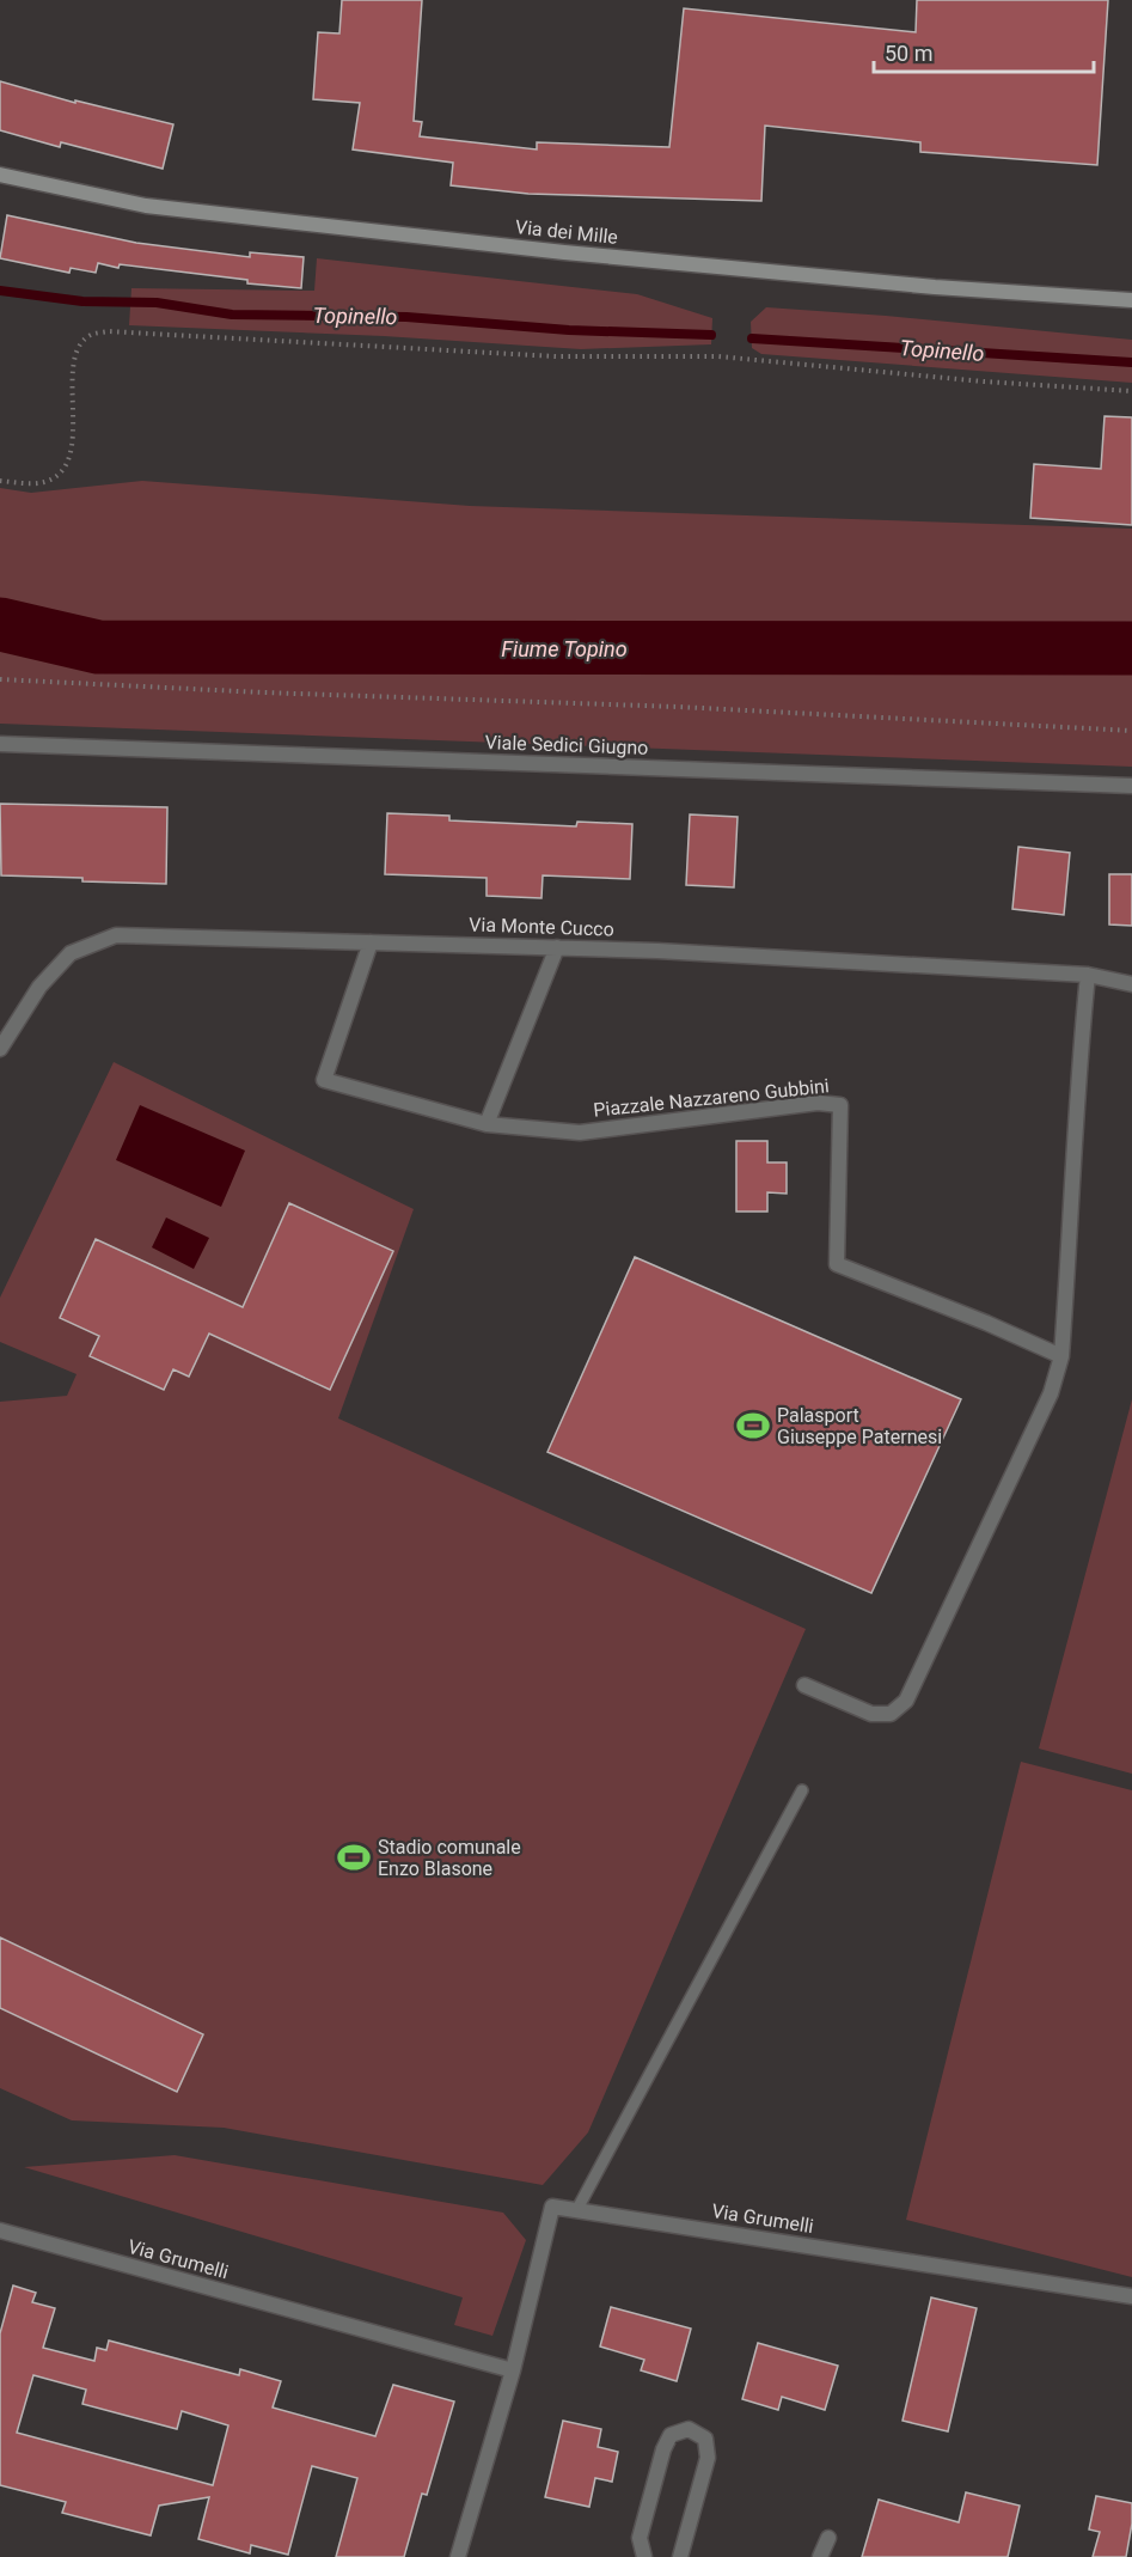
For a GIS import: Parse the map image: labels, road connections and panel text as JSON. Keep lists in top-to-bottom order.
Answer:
{
  "streets": {
    "main road": ["Via dei Mille"],
    "street": [
      "Viale Sedici Giugno",
      "Via Monte Cucco",
      "Piazzale Nazzareno Gubbini",
      "Via Grumelli"
    ]
  },
  "crossings": [
    ["Via Monte Cucco", "Piazzale Nazzareno Gubbini"]
  ],
  "water": ["Topinello", "Fiume Topino"],
  "places": {
    "sports": ["Palasport Giuseppe Paternesi", "Stadio comunale Enzo Blasone"]
  },
  "scale_bar": "50 m"
}
